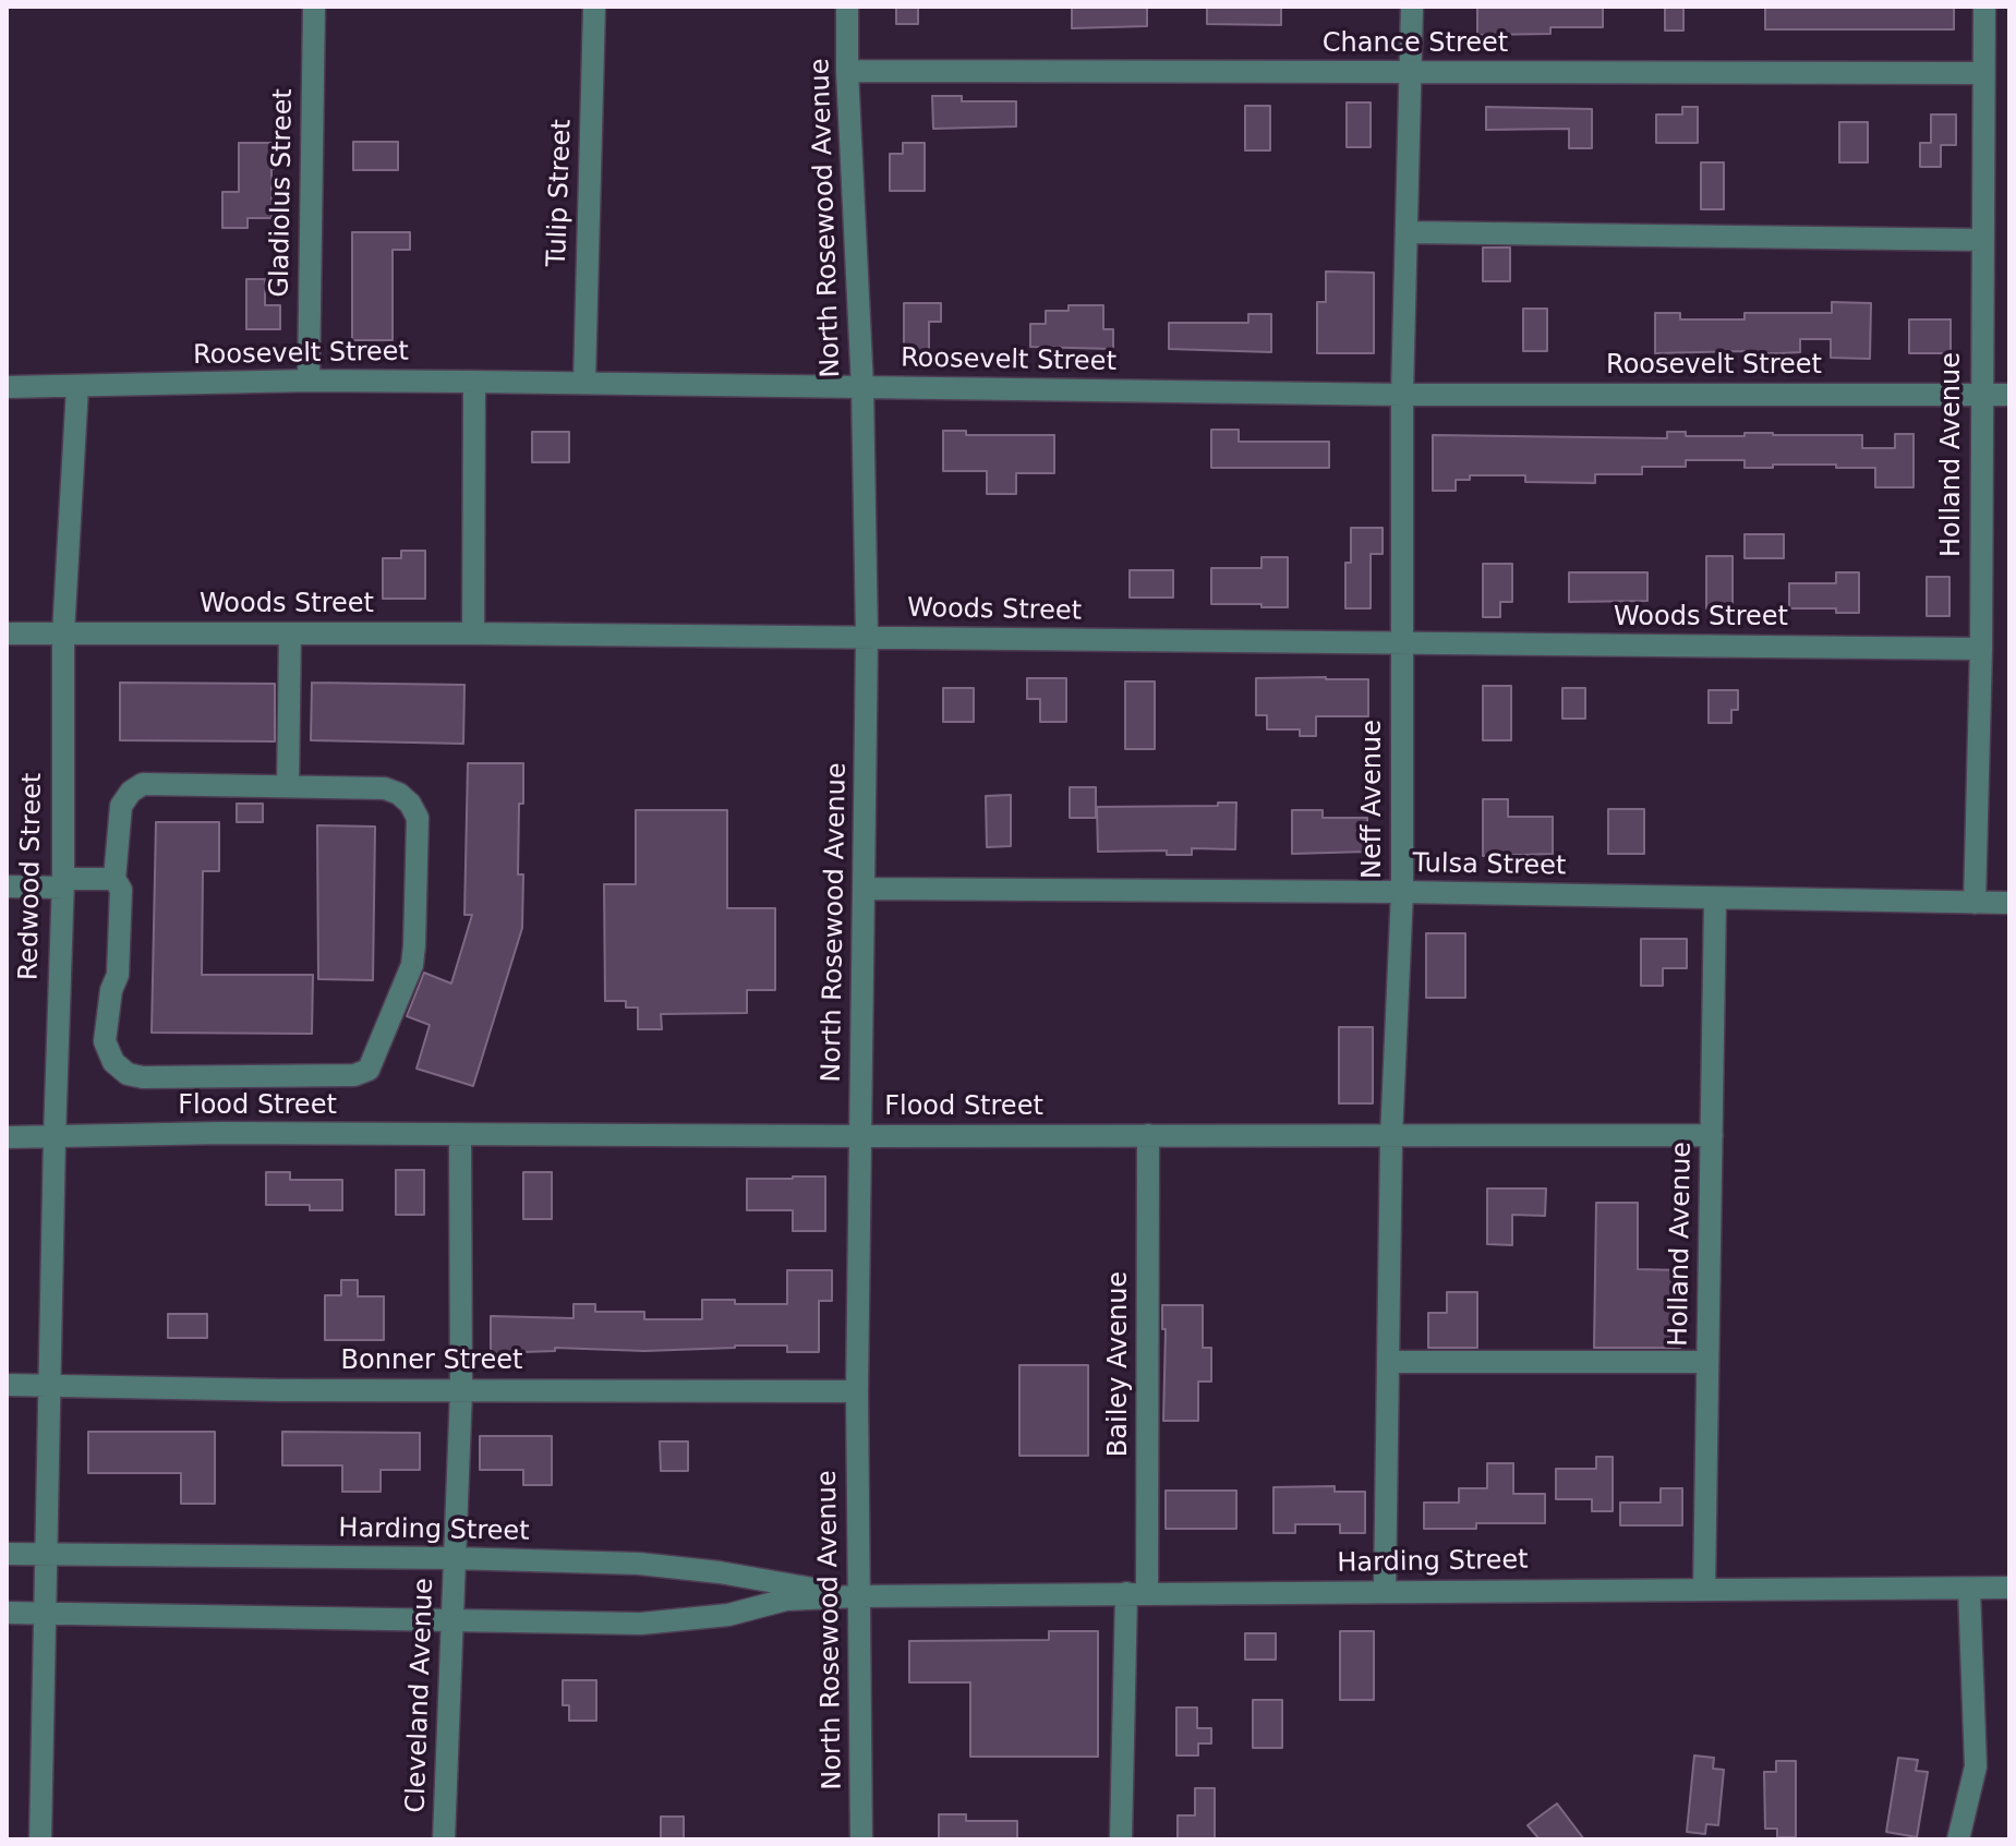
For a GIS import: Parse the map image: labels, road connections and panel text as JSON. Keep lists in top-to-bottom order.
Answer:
{
  "streets": {
    "street": [
      "Chance Street",
      "Gladiolus Street",
      "Tulip Street",
      "North Rosewood Avenue",
      "Roosevelt Street",
      "Holland Avenue",
      "Woods Street",
      "Neff Avenue",
      "Tulsa Street",
      "Redwood Street",
      "Flood Street",
      "Bonner Street",
      "Bailey Avenue",
      "Harding Street",
      "Cleveland Avenue"
    ]
  },
  "crossings": [
    ["Chance Street", "North Rosewood Avenue"],
    ["Chance Street", "Holland Avenue"],
    ["Chance Street", "Neff Avenue"],
    ["Gladiolus Street", "Roosevelt Street"],
    ["Tulip Street", "Roosevelt Street"],
    ["North Rosewood Avenue", "Roosevelt Street"],
    ["North Rosewood Avenue", "Woods Street"],
    ["North Rosewood Avenue", "Tulsa Street"],
    ["North Rosewood Avenue", "Flood Street"],
    ["North Rosewood Avenue", "Bonner Street"],
    ["North Rosewood Avenue", "Harding Street"],
    ["Roosevelt Street", "Holland Avenue"],
    ["Roosevelt Street", "Neff Avenue"],
    ["Roosevelt Street", "Redwood Street"],
    ["Holland Avenue", "Woods Street"],
    ["Holland Avenue", "Tulsa Street"],
    ["Holland Avenue", "Flood Street"],
    ["Holland Avenue", "Harding Street"],
    ["Woods Street", "Neff Avenue"],
    ["Woods Street", "Redwood Street"],
    ["Neff Avenue", "Tulsa Street"],
    ["Neff Avenue", "Flood Street"],
    ["Neff Avenue", "Harding Street"],
    ["Redwood Street", "Flood Street"],
    ["Redwood Street", "Bonner Street"],
    ["Redwood Street", "Harding Street"],
    ["Flood Street", "Bailey Avenue"],
    ["Flood Street", "Cleveland Avenue"],
    ["Bonner Street", "Cleveland Avenue"],
    ["Bailey Avenue", "Harding Street"],
    ["Harding Street", "Cleveland Avenue"]
  ]
}
